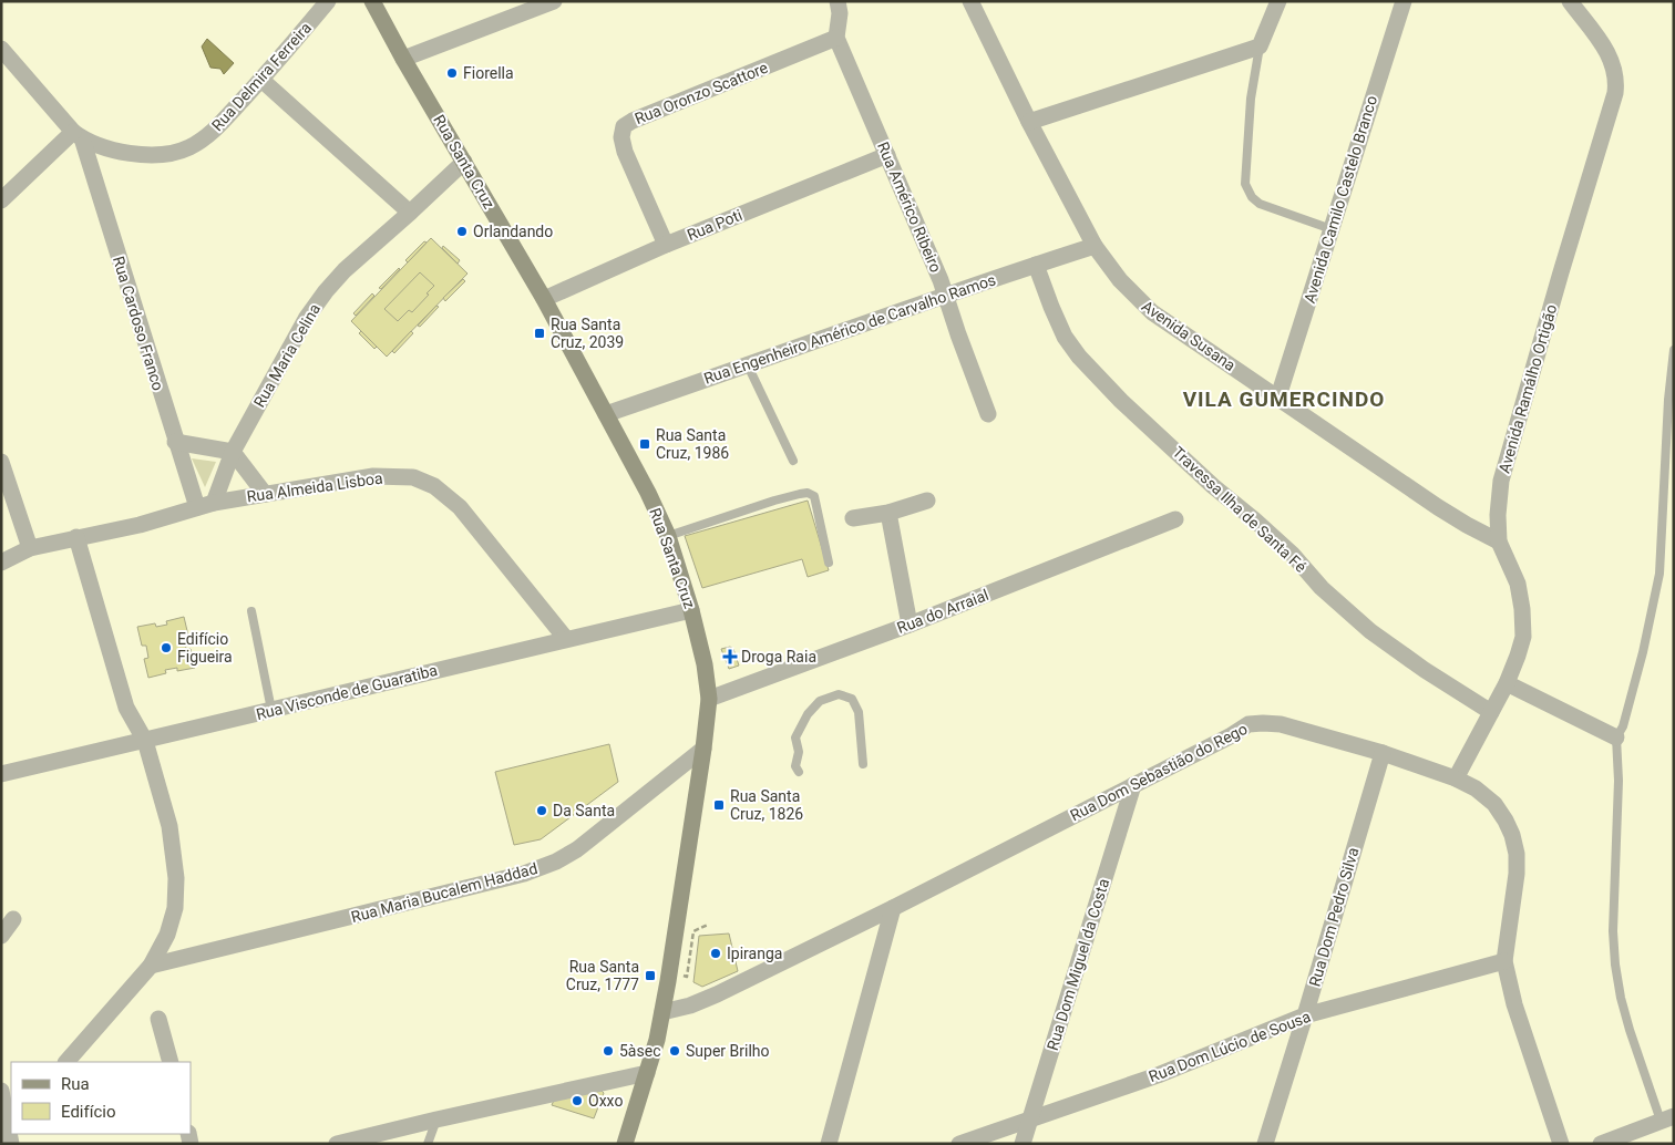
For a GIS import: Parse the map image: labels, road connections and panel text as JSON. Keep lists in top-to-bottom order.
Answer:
{
  "streets": {
    "main road": ["Rua Santa Cruz"],
    "street": [
      "Rua Delmira Ferreira",
      "Rua Oronzo Scattore",
      "Avenida Camilo Castelo Branco",
      "Rua Américo Ribeiro",
      "Rua Poti",
      "Rua Cardoso Franco",
      "Rua Engenheiro Américo de Carvalho Ramos",
      "Avenida Susana",
      "Rua Maria Celina",
      "Avenida Ramálho Ortigão",
      "Rua Almeida Lisboa",
      "Travessa Ilha de Santa Fé",
      "Rua do Arraial",
      "Rua Visconde de Guaratiba",
      "Rua Dom Sebastião do Rego",
      "Rua Maria Bucalem Haddad",
      "Rua Dom Pedro Silva",
      "Rua Dom Miguel da Costa",
      "Rua Dom Lúcio de Sousa"
    ]
  },
  "crossings": [
    ["Rua Delmira Ferreira", "Rua Cardoso Franco"],
    ["Rua Oronzo Scattore", "Rua Américo Ribeiro"],
    ["Rua Oronzo Scattore", "Rua Poti"],
    ["Rua Santa Cruz", "Rua Poti"],
    ["Rua Santa Cruz", "Rua Engenheiro Américo de Carvalho Ramos"],
    ["Rua Santa Cruz", "Rua Maria Celina"],
    ["Rua Santa Cruz", "Rua do Arraial"],
    ["Rua Santa Cruz", "Rua Visconde de Guaratiba"],
    ["Rua Santa Cruz", "Rua Dom Sebastião do Rego"],
    ["Rua Santa Cruz", "Rua Maria Bucalem Haddad"],
    ["Avenida Camilo Castelo Branco", "Avenida Susana"],
    ["Rua Américo Ribeiro", "Rua Poti"],
    ["Rua Américo Ribeiro", "Rua Engenheiro Américo de Carvalho Ramos"],
    ["Rua Cardoso Franco", "Rua Maria Celina"],
    ["Rua Cardoso Franco", "Rua Almeida Lisboa"],
    ["Rua Engenheiro Américo de Carvalho Ramos", "Avenida Susana"],
    ["Rua Engenheiro Américo de Carvalho Ramos", "Travessa Ilha de Santa Fé"],
    ["Avenida Susana", "Avenida Ramálho Ortigão"],
    ["Rua Maria Celina", "Rua Almeida Lisboa"],
    ["Avenida Ramálho Ortigão", "Travessa Ilha de Santa Fé"],
    ["Avenida Ramálho Ortigão", "Rua Dom Sebastião do Rego"],
    ["Rua Almeida Lisboa", "Rua Visconde de Guaratiba"],
    ["Rua Dom Sebastião do Rego", "Rua Dom Pedro Silva"],
    ["Rua Dom Sebastião do Rego", "Rua Dom Miguel da Costa"],
    ["Rua Dom Sebastião do Rego", "Rua Dom Lúcio de Sousa"],
    ["Rua Dom Pedro Silva", "Rua Dom Lúcio de Sousa"],
    ["Rua Dom Miguel da Costa", "Rua Dom Lúcio de Sousa"]
  ],
  "districts": ["VILA GUMERCINDO"],
  "places": {
    "other": [
      "Fiorella",
      "Orlandando",
      "Edifício Figueira",
      "Da Santa",
      "Ipiranga",
      "5àsec",
      "Super Brilho",
      "Oxxo"
    ],
    "transit": [
      "Rua Santa Cruz, 2039",
      "Rua Santa Cruz, 1986",
      "Rua Santa Cruz, 1826",
      "Rua Santa Cruz, 1777"
    ],
    "health": ["Droga Raia"]
  },
  "legend": ["Rua", "Edifício"]
}
